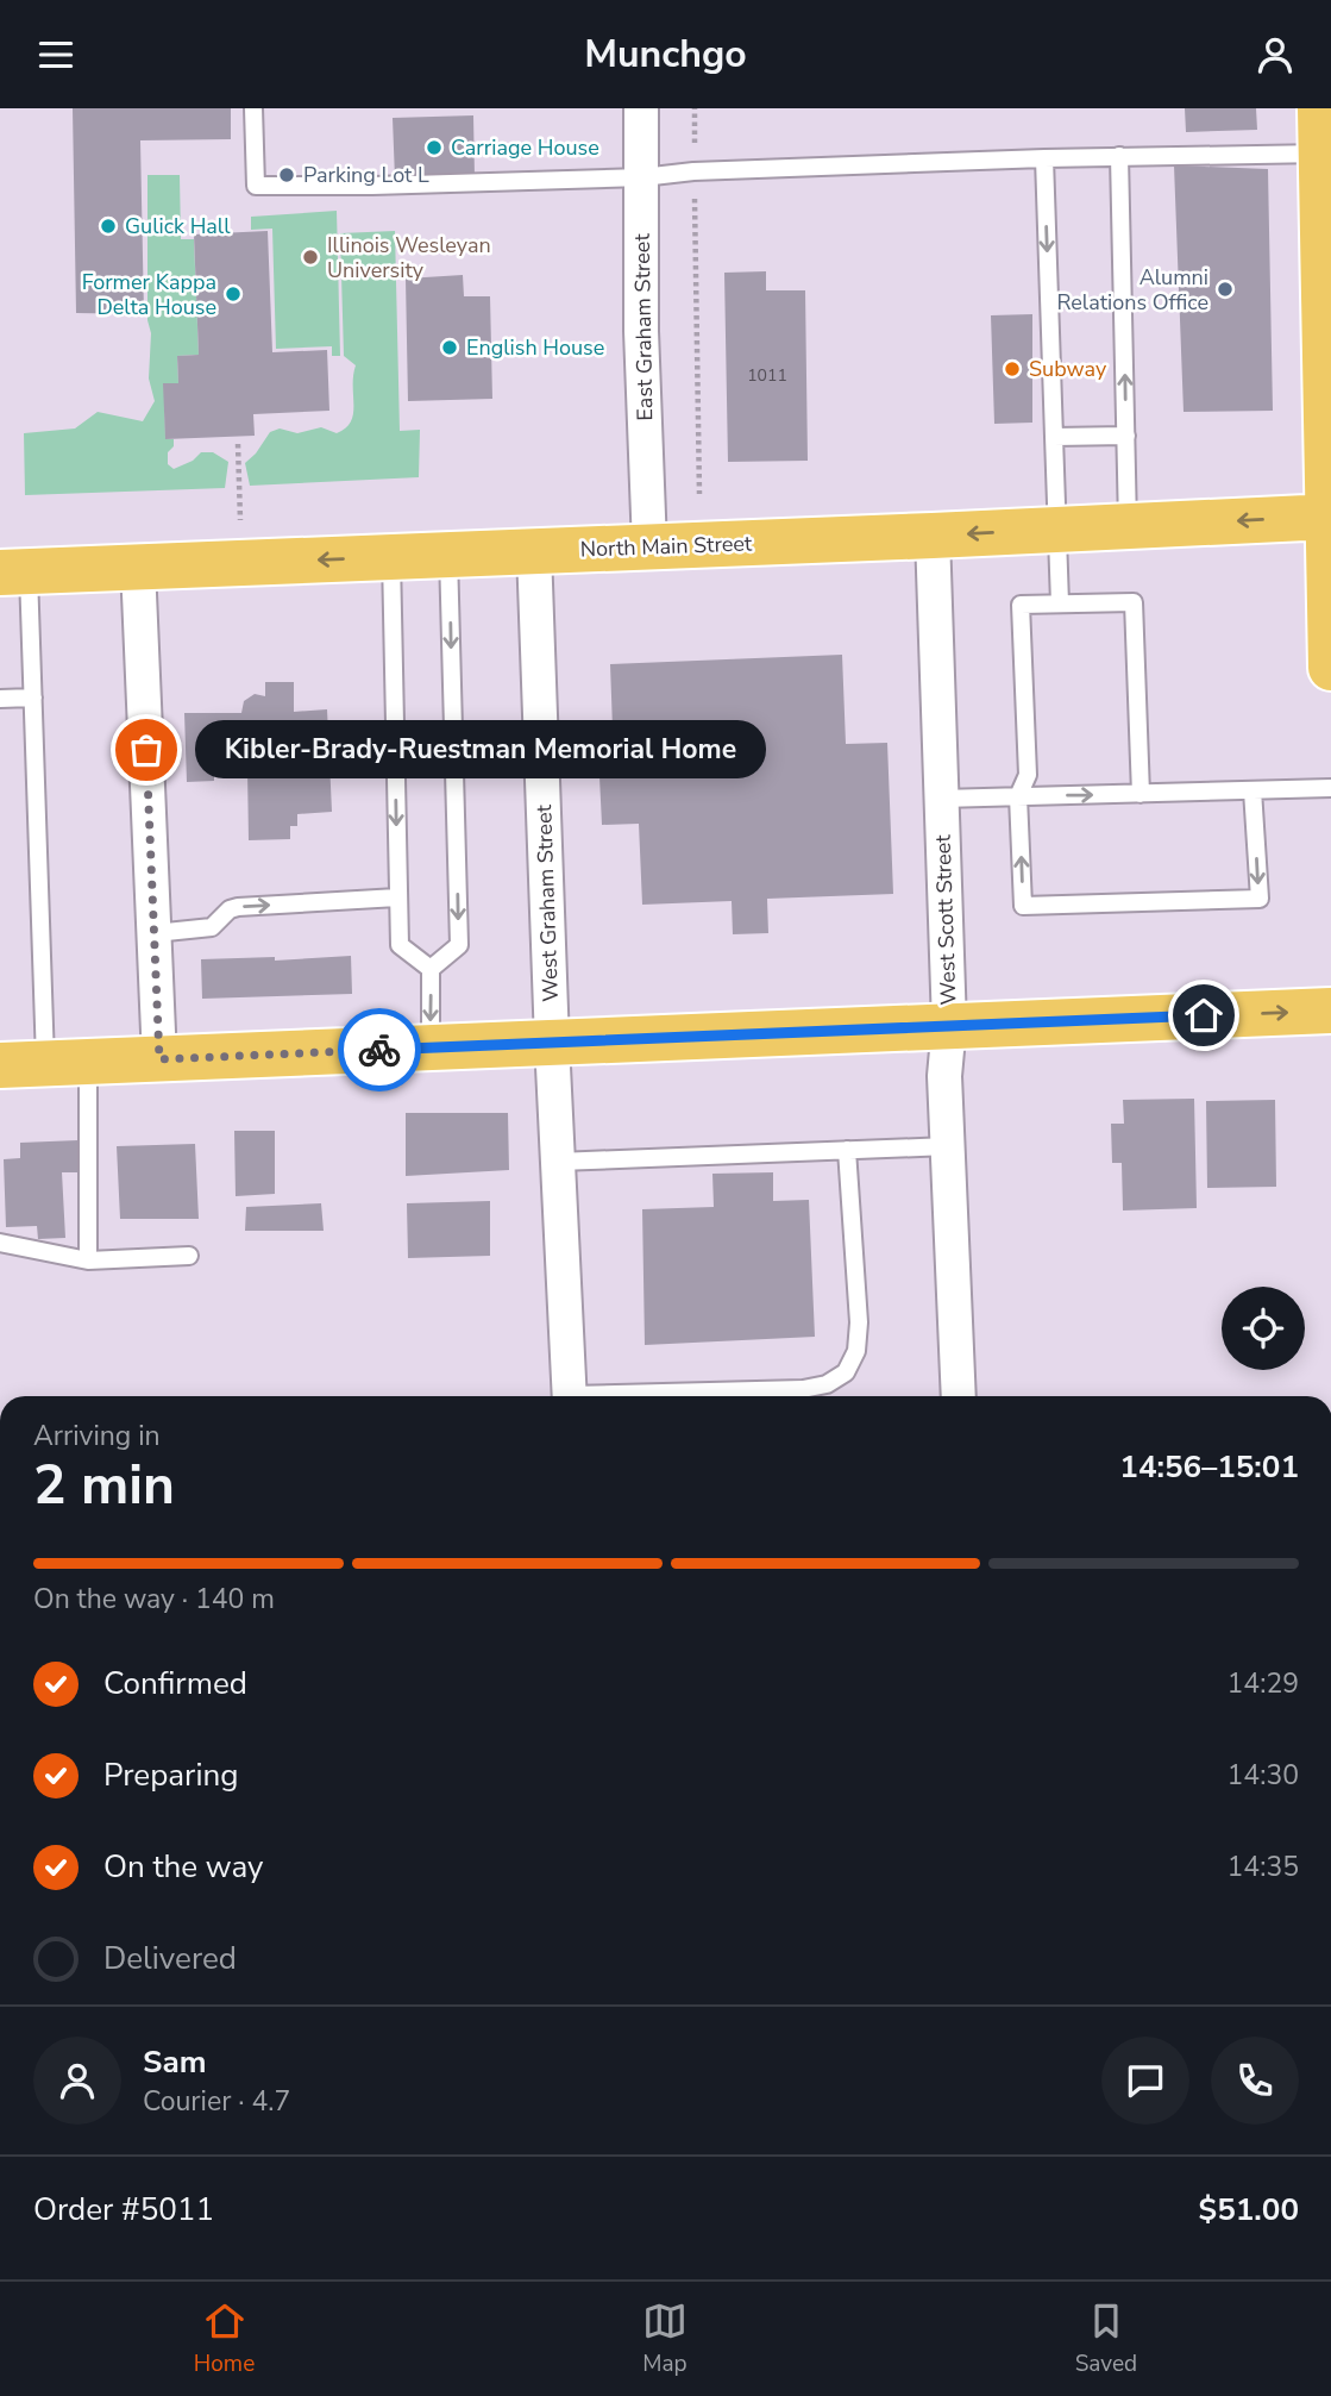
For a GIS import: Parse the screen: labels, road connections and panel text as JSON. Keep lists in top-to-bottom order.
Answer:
{
  "streets": {
    "main road": ["North Main Street"],
    "street": ["East Graham Street", "West Graham Street", "West Scott Street"]
  },
  "crossings": [
    ["East Graham Street", "North Main Street"],
    ["North Main Street", "West Graham Street"],
    ["North Main Street", "West Scott Street"]
  ],
  "one_way": ["North Main Street"],
  "places": [
    "Carriage House",
    "Parking Lot L",
    "Gulick Hall",
    "Illinois Wesleyan University",
    "Alumni Relations Office",
    "Former Kappa Delta House",
    "English House",
    "Subway",
    "Kibler-Brady-Ruestman Memorial Home"
  ],
  "house_numbers": ["1011"],
  "page": {
    "header": "Munchgo",
    "bubble": "Kibler-Brady-Ruestman Memorial Home",
    "heading": ["2 min", "Arriving in", "14:56–15:01"],
    "panel": [
      "Sam",
      "Courier · 4.7",
      "Order #5011",
      "$51.00"
    ],
    "bar": "On the way · 140 m",
    "list": [
      ["Confirmed", "14:29"],
      ["Preparing", "14:30"],
      ["On the way", "14:35"],
      "Delivered"
    ],
    "tabs": ["Home", "Map", "Saved"]
  }
}
